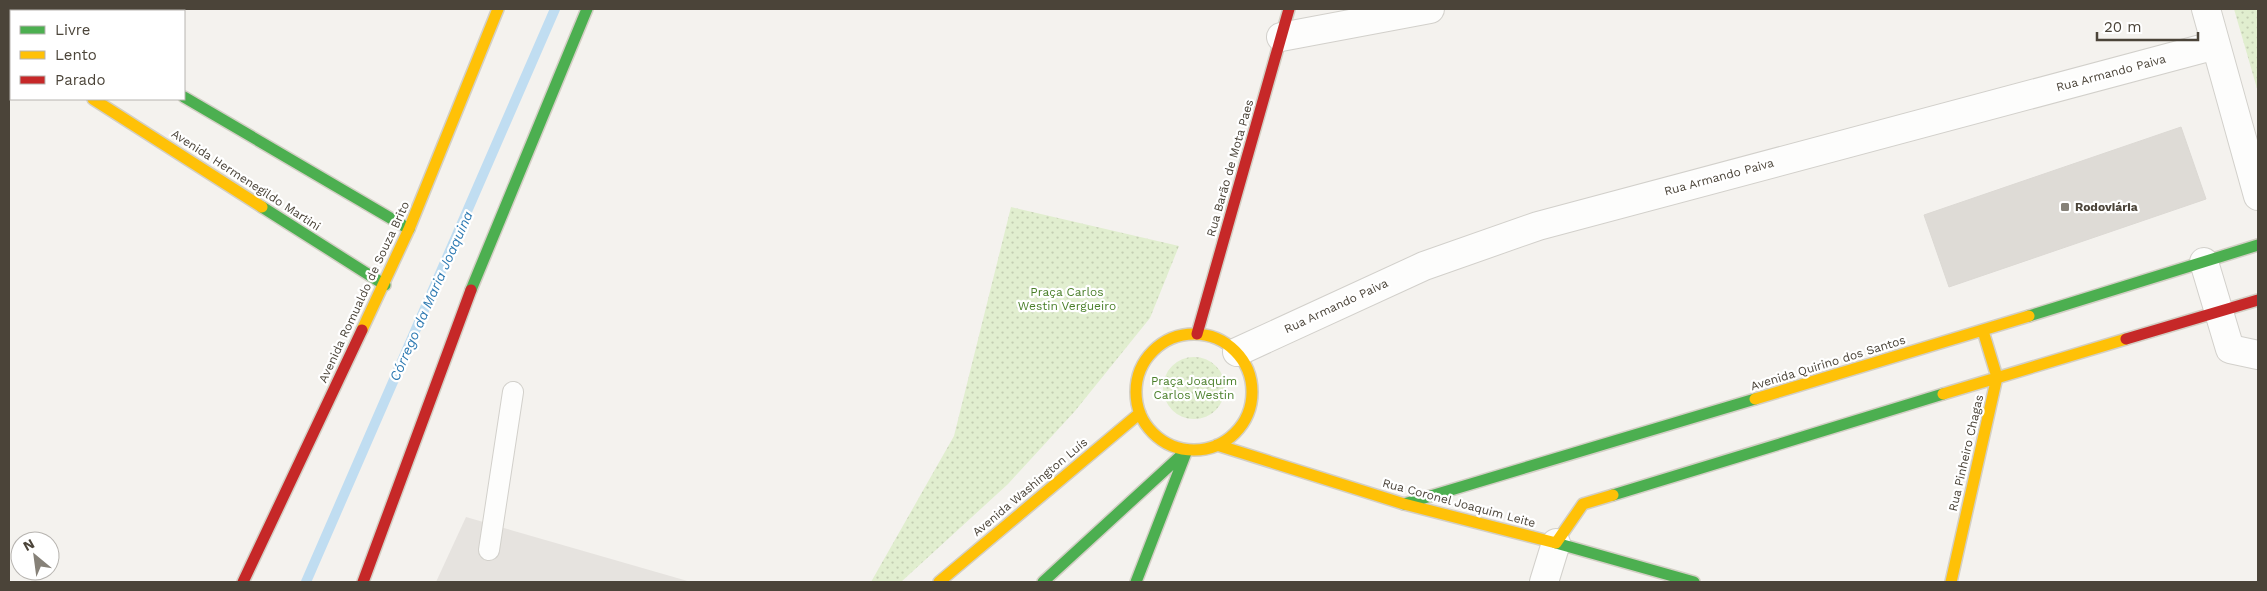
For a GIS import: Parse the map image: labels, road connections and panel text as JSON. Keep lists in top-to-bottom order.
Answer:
{
  "streets": {
    "main road": [
      "Rua Barão de Mota Paes",
      "Avenida Hermenegildo Martini",
      "Avenida Romualdo de Souza Brito",
      "Avenida Quirino dos Santos",
      "Rua Pinheiro Chagas",
      "Avenida Washington Luís",
      "Rua Coronel Joaquim Leite"
    ],
    "street": ["Rua Armando Paiva"]
  },
  "crossings": [
    ["Rua Armando Paiva", "Rua Barão de Mota Paes"],
    ["Rua Armando Paiva", "Avenida Washington Luís"],
    ["Rua Armando Paiva", "Rua Coronel Joaquim Leite"],
    ["Rua Barão de Mota Paes", "Avenida Washington Luís"],
    ["Rua Barão de Mota Paes", "Rua Coronel Joaquim Leite"],
    ["Avenida Hermenegildo Martini", "Avenida Romualdo de Souza Brito"],
    ["Avenida Quirino dos Santos", "Rua Pinheiro Chagas"],
    ["Avenida Quirino dos Santos", "Rua Coronel Joaquim Leite"],
    ["Avenida Washington Luís", "Rua Coronel Joaquim Leite"]
  ],
  "water": ["Córrego da Maria Joaquina"],
  "parks": ["Praça Carlos Westin Vergueiro", "Praça Joaquim Carlos Westin"],
  "places": {
    "transit": ["Rodoviária"]
  },
  "legend": ["Livre", "Lento", "Parado"],
  "scale_bar": "20 m",
  "north": "top left"
}
